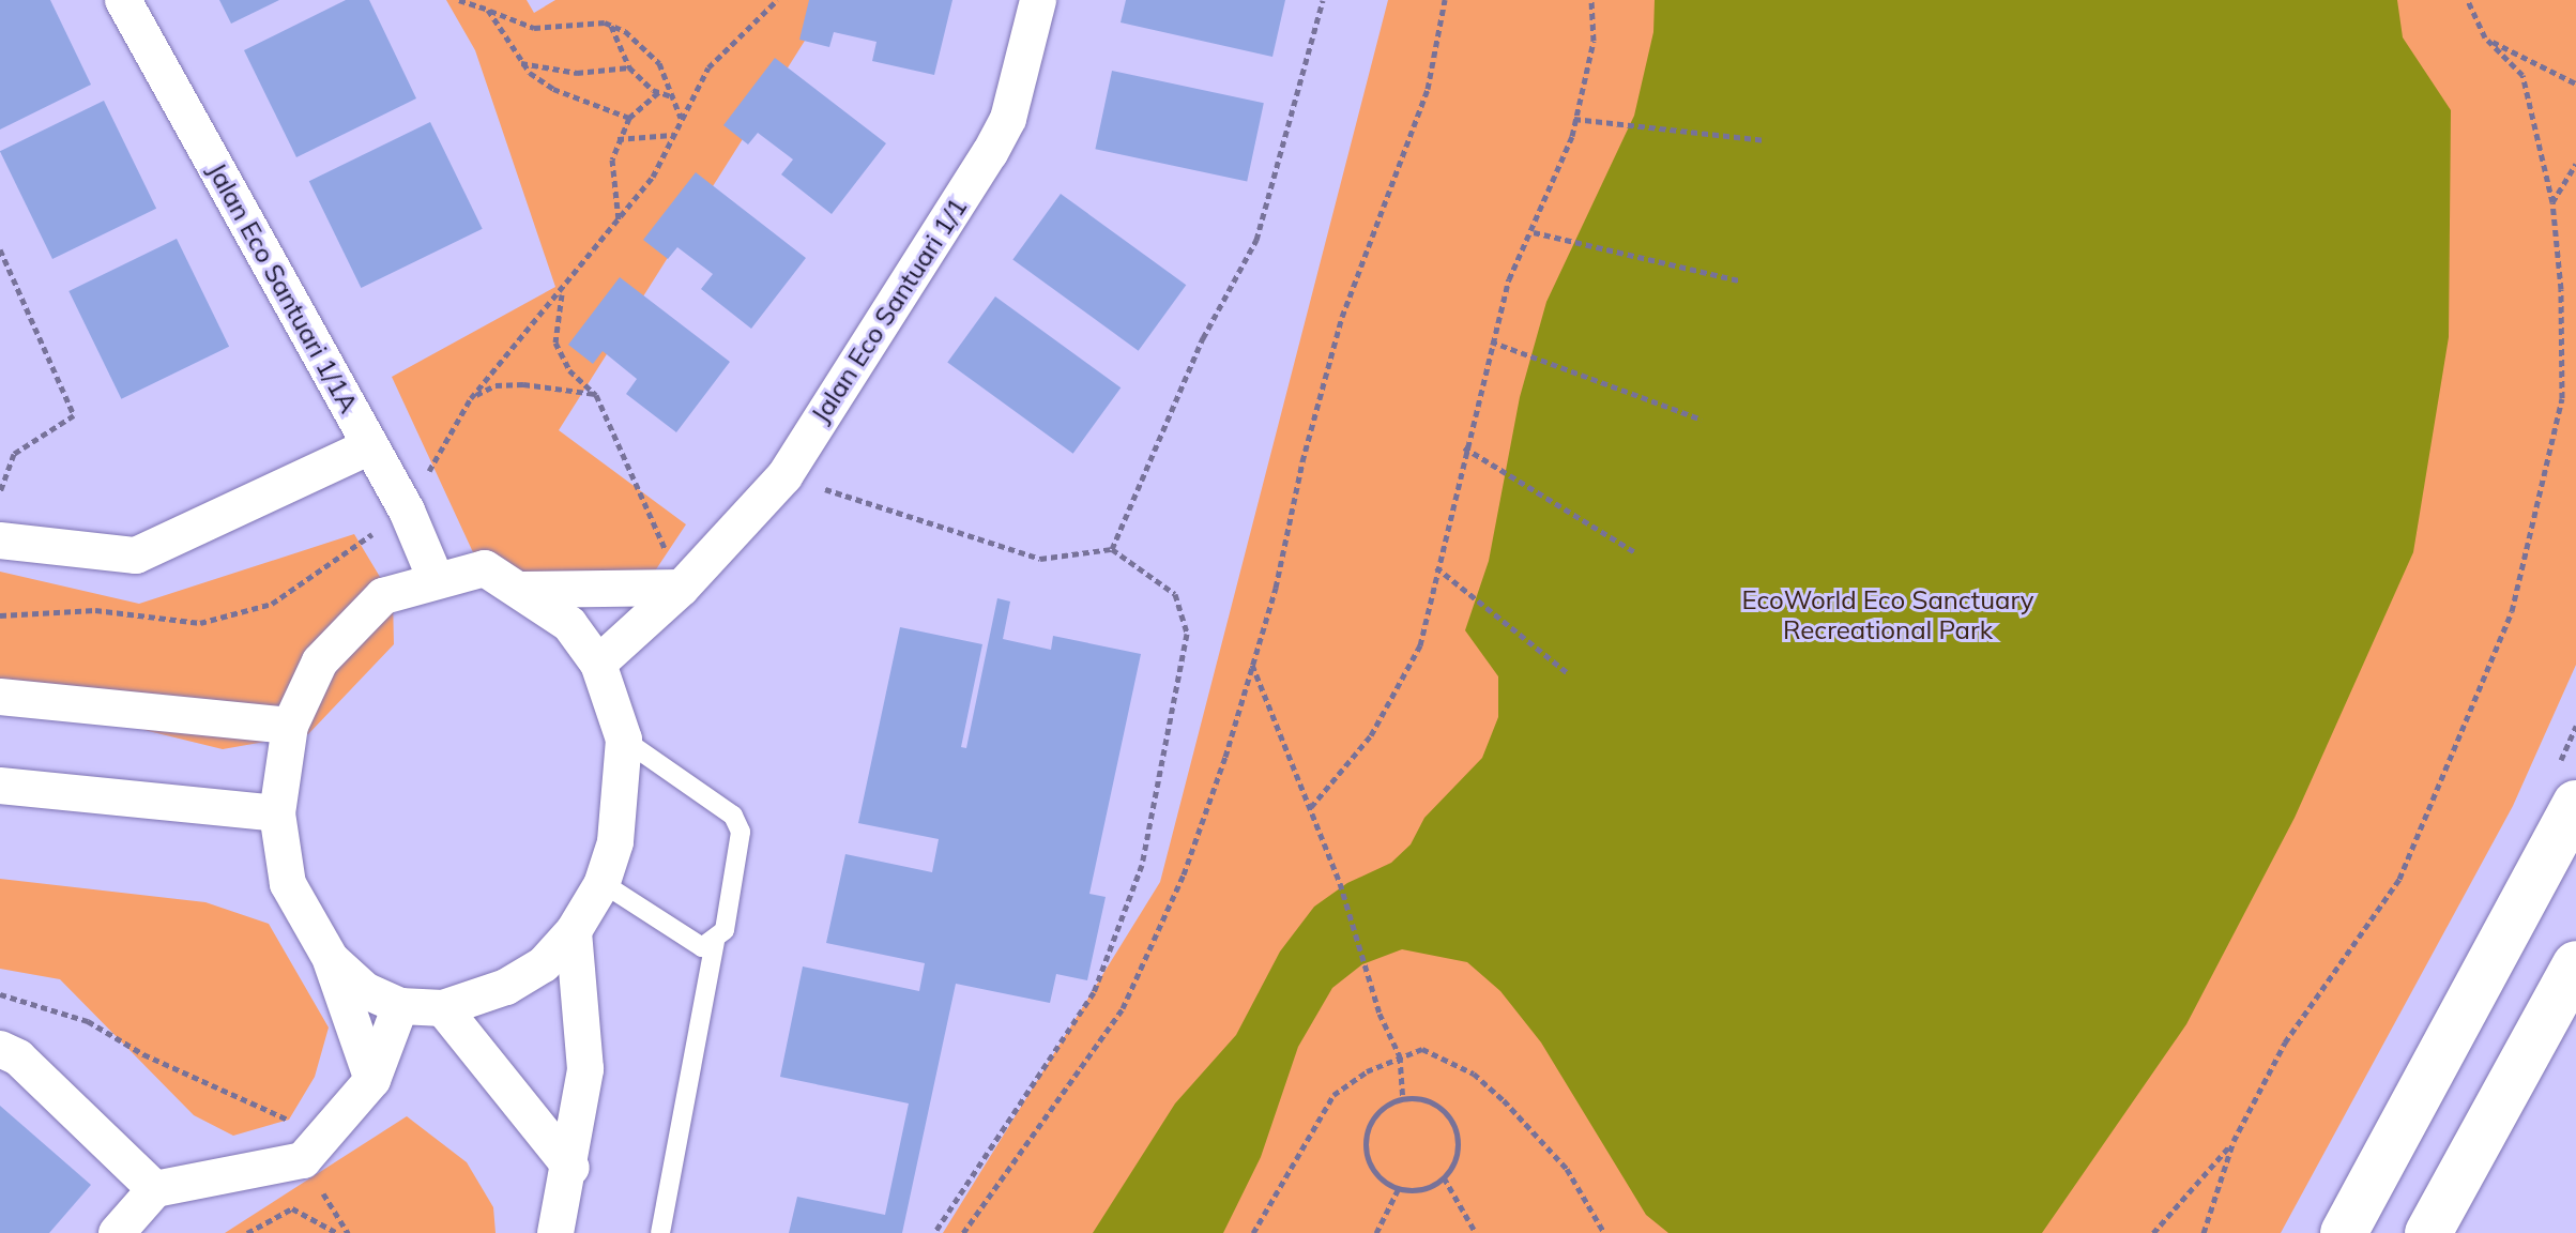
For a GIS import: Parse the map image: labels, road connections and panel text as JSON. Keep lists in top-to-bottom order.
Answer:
{
  "streets": {
    "street": ["Jalan Eco Santuari 1/1A", "Jalan Eco Santuari 1/1"]
  },
  "parks": ["EcoWorld Eco Sanctuary Recreational Park"]
}
